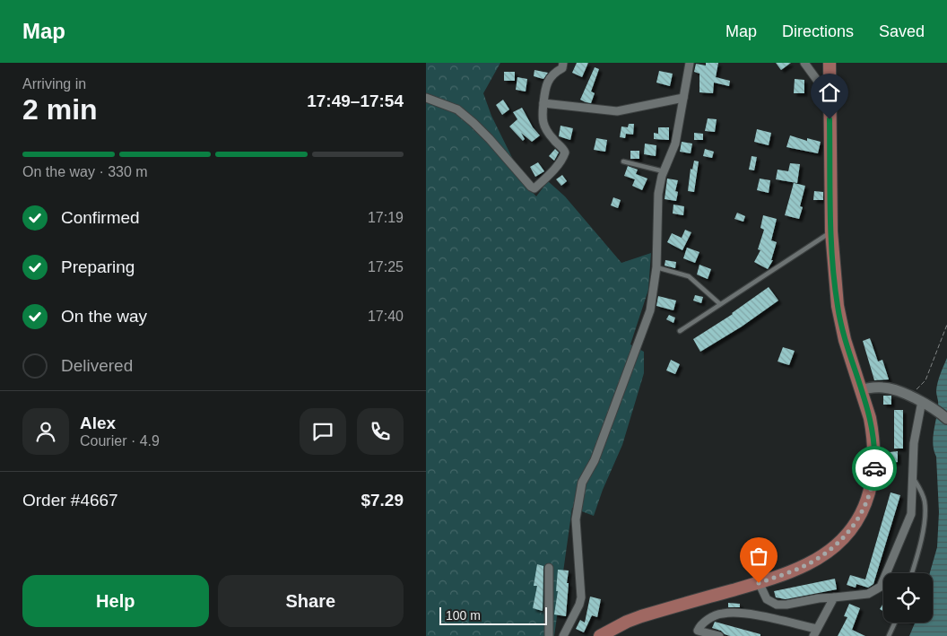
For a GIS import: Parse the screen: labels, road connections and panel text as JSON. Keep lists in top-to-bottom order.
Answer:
{
  "scale_bar": "100 m",
  "page": {
    "header": "Map",
    "nav": ["Map", "Directions", "Saved"],
    "heading": ["2 min", "Arriving in", "17:49–17:54"],
    "panel": [
      "Alex",
      "Courier · 4.9",
      "Order #4667",
      "$7.29"
    ],
    "bar": "On the way · 330 m",
    "list": [
      ["Confirmed", "17:19"],
      ["Preparing", "17:25"],
      ["On the way", "17:40"],
      "Delivered"
    ],
    "buttons": ["Help", "Share"],
    "scale": "100 m"
  }
}
